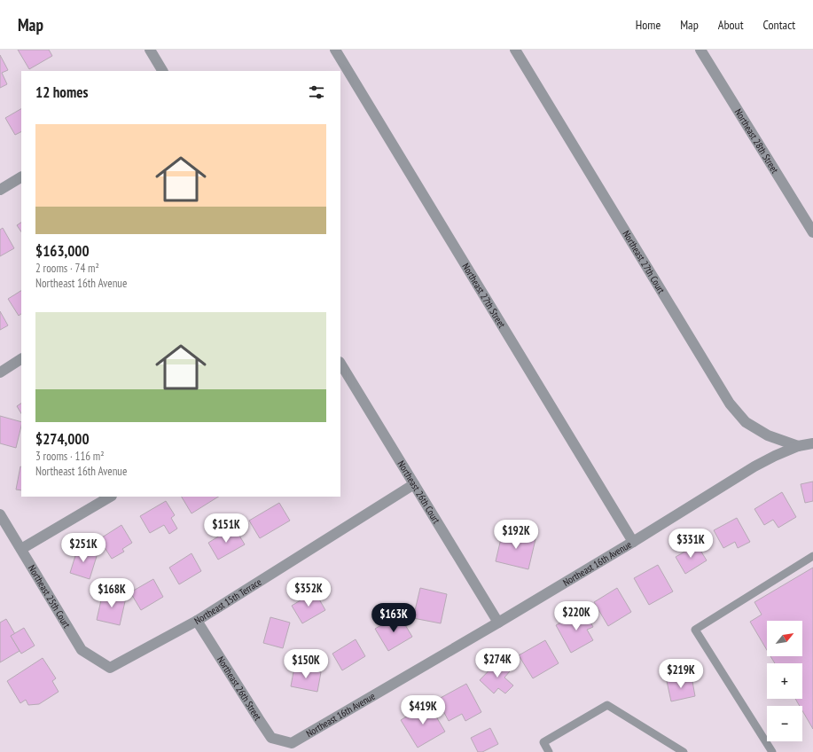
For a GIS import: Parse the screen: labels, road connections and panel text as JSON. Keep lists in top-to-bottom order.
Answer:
{
  "streets": {
    "street": [
      "Northeast 28th Street",
      "Northeast 27th Court",
      "Northeast 27th Street",
      "Northeast 26th Court",
      "Northeast 16th Avenue",
      "Northeast 25th Court",
      "Northeast 15th Terrace",
      "Northeast 26th Street"
    ]
  },
  "crossings": [
    ["Northeast 27th Court", "Northeast 16th Avenue"],
    ["Northeast 27th Street", "Northeast 16th Avenue"],
    ["Northeast 26th Court", "Northeast 16th Avenue"],
    ["Northeast 26th Court", "Northeast 15th Terrace"],
    ["Northeast 16th Avenue", "Northeast 26th Street"],
    ["Northeast 25th Court", "Northeast 15th Terrace"],
    ["Northeast 15th Terrace", "Northeast 26th Street"]
  ],
  "north": "top right",
  "page": {
    "header": "Map",
    "nav": [
      "Home",
      "Map",
      "About",
      "Contact"
    ],
    "heading": "12 homes",
    "list": [
      {
        "name": "$163,000",
        "note": "2 rooms · 74 m² · Northeast 16th Avenue"
      },
      {
        "name": "$274,000",
        "note": "3 rooms · 116 m² · Northeast 16th Avenue"
      }
    ],
    "price": [
      "$151K",
      "$192K",
      "$331K",
      "$251K",
      "$352K",
      "$168K",
      "$220K",
      "$163K",
      "$274K",
      "$150K",
      "$219K",
      "$419K"
    ],
    "map_buttons": ["+", "−"]
  }
}
